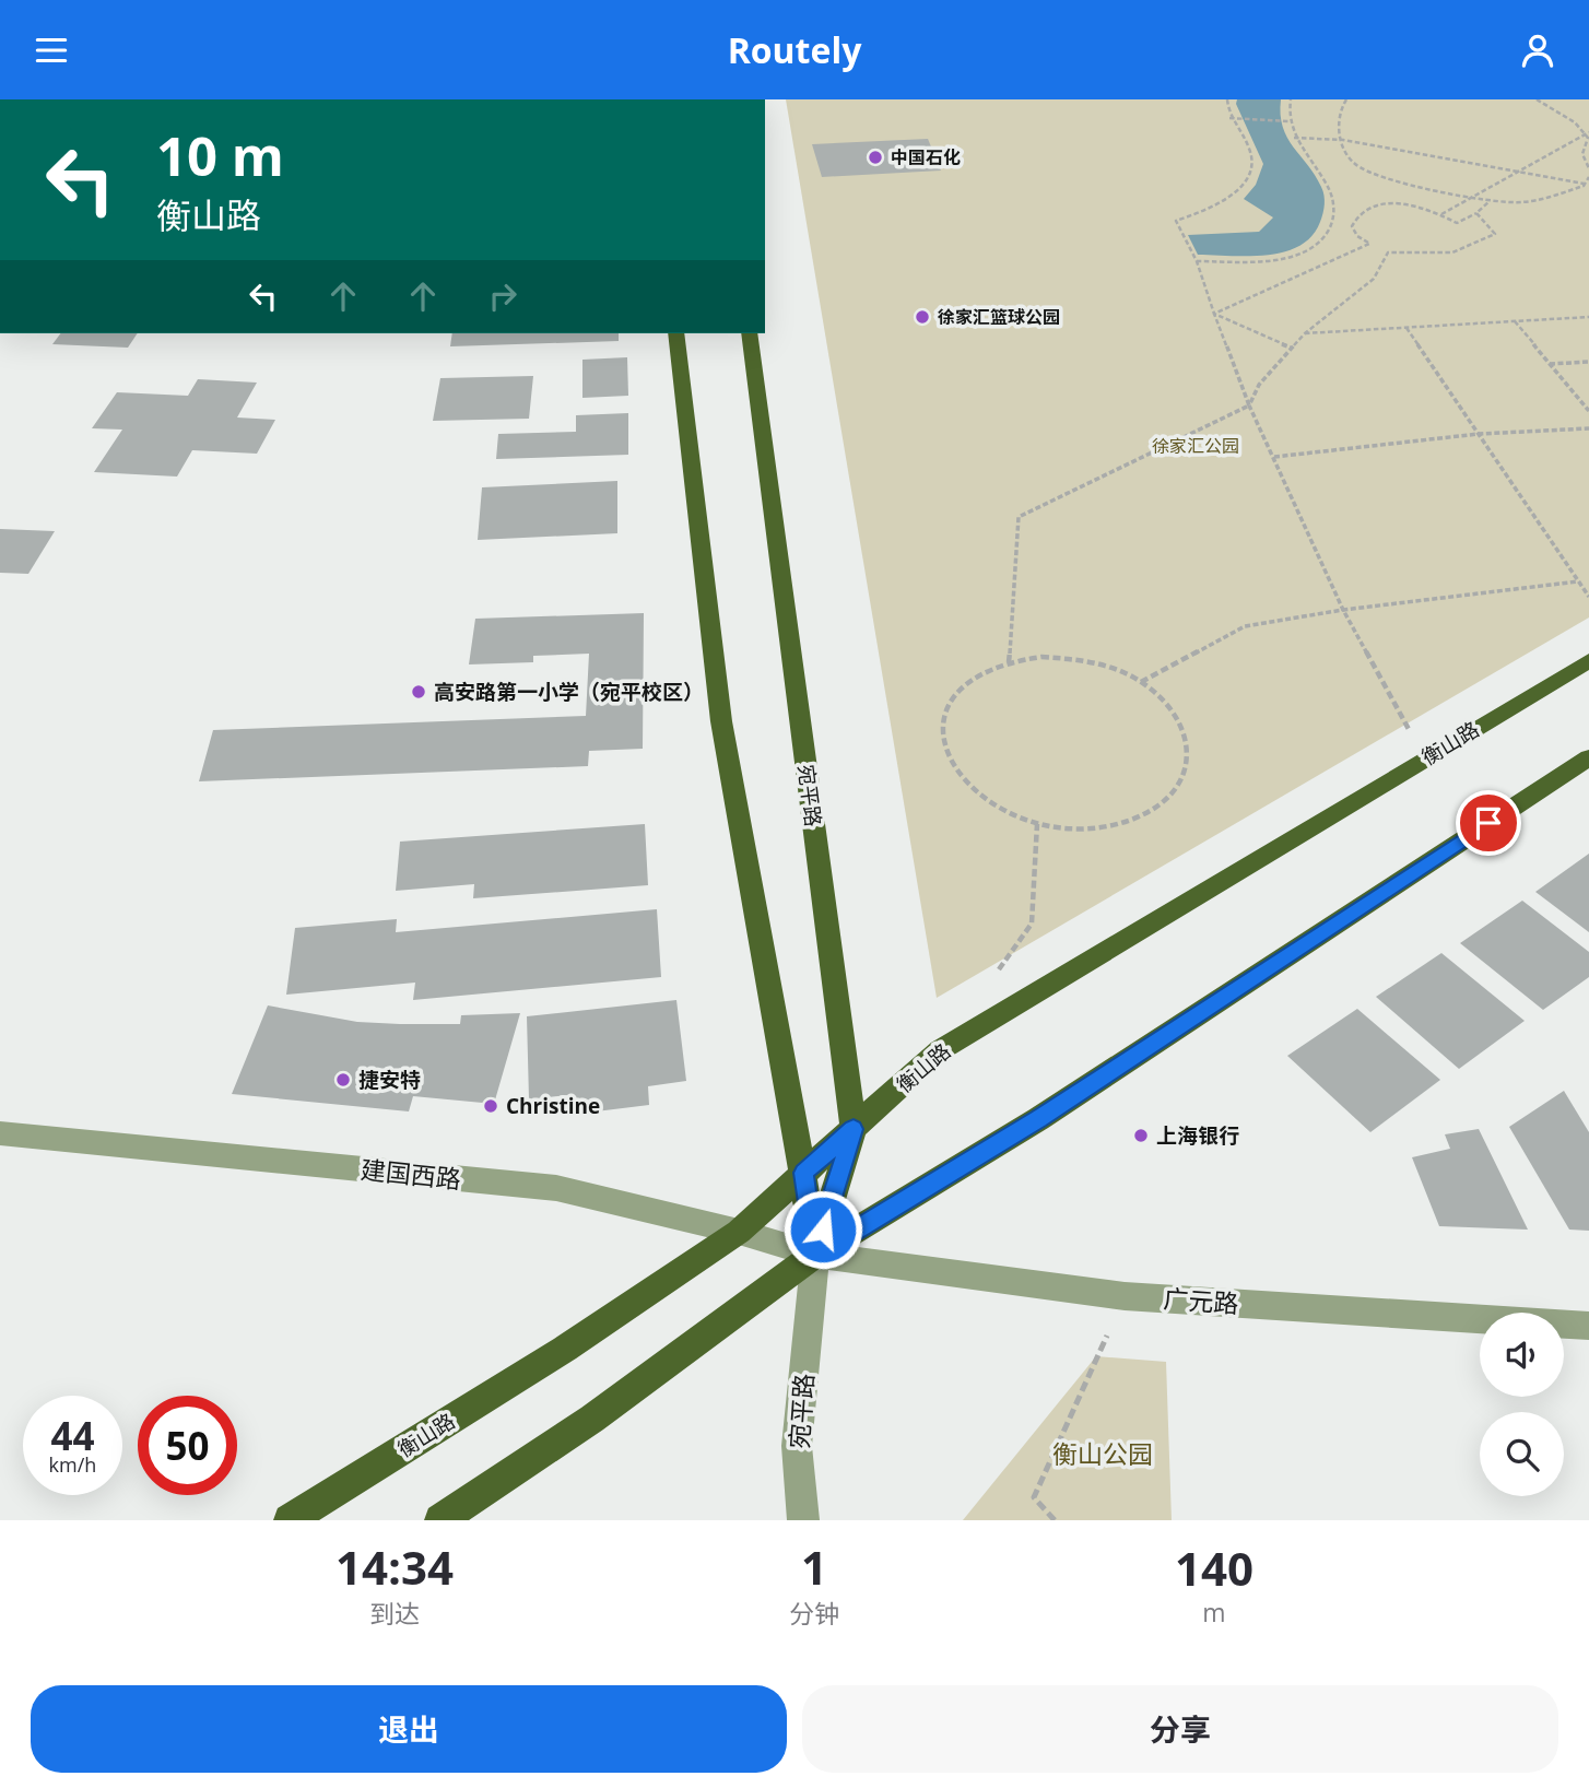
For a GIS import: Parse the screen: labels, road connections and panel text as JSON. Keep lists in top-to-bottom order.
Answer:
{
  "streets": {
    "main road": ["衡山路", "宛平路"],
    "street": ["建国西路", "广元路"]
  },
  "crossings": [
    ["衡山路", "宛平路"],
    ["衡山路", "建国西路"],
    ["宛平路", "建国西路"],
    ["宛平路", "广元路"],
    ["建国西路", "广元路"]
  ],
  "parks": ["徐家汇公园", "衡山公园"],
  "places": [
    "中国石化",
    "徐家汇篮球公园",
    "高安路第一小学（宛平校区）",
    "捷安特",
    "Christine",
    "上海银行"
  ],
  "page": {
    "header": "Routely",
    "turn": ["10 m", "衡山路"],
    "speed": "44 km/h",
    "limit": "50",
    "eta": [
      "14:34",
      "到达",
      "1",
      "分钟",
      "140",
      "m"
    ],
    "buttons": ["退出", "分享"]
  }
}
